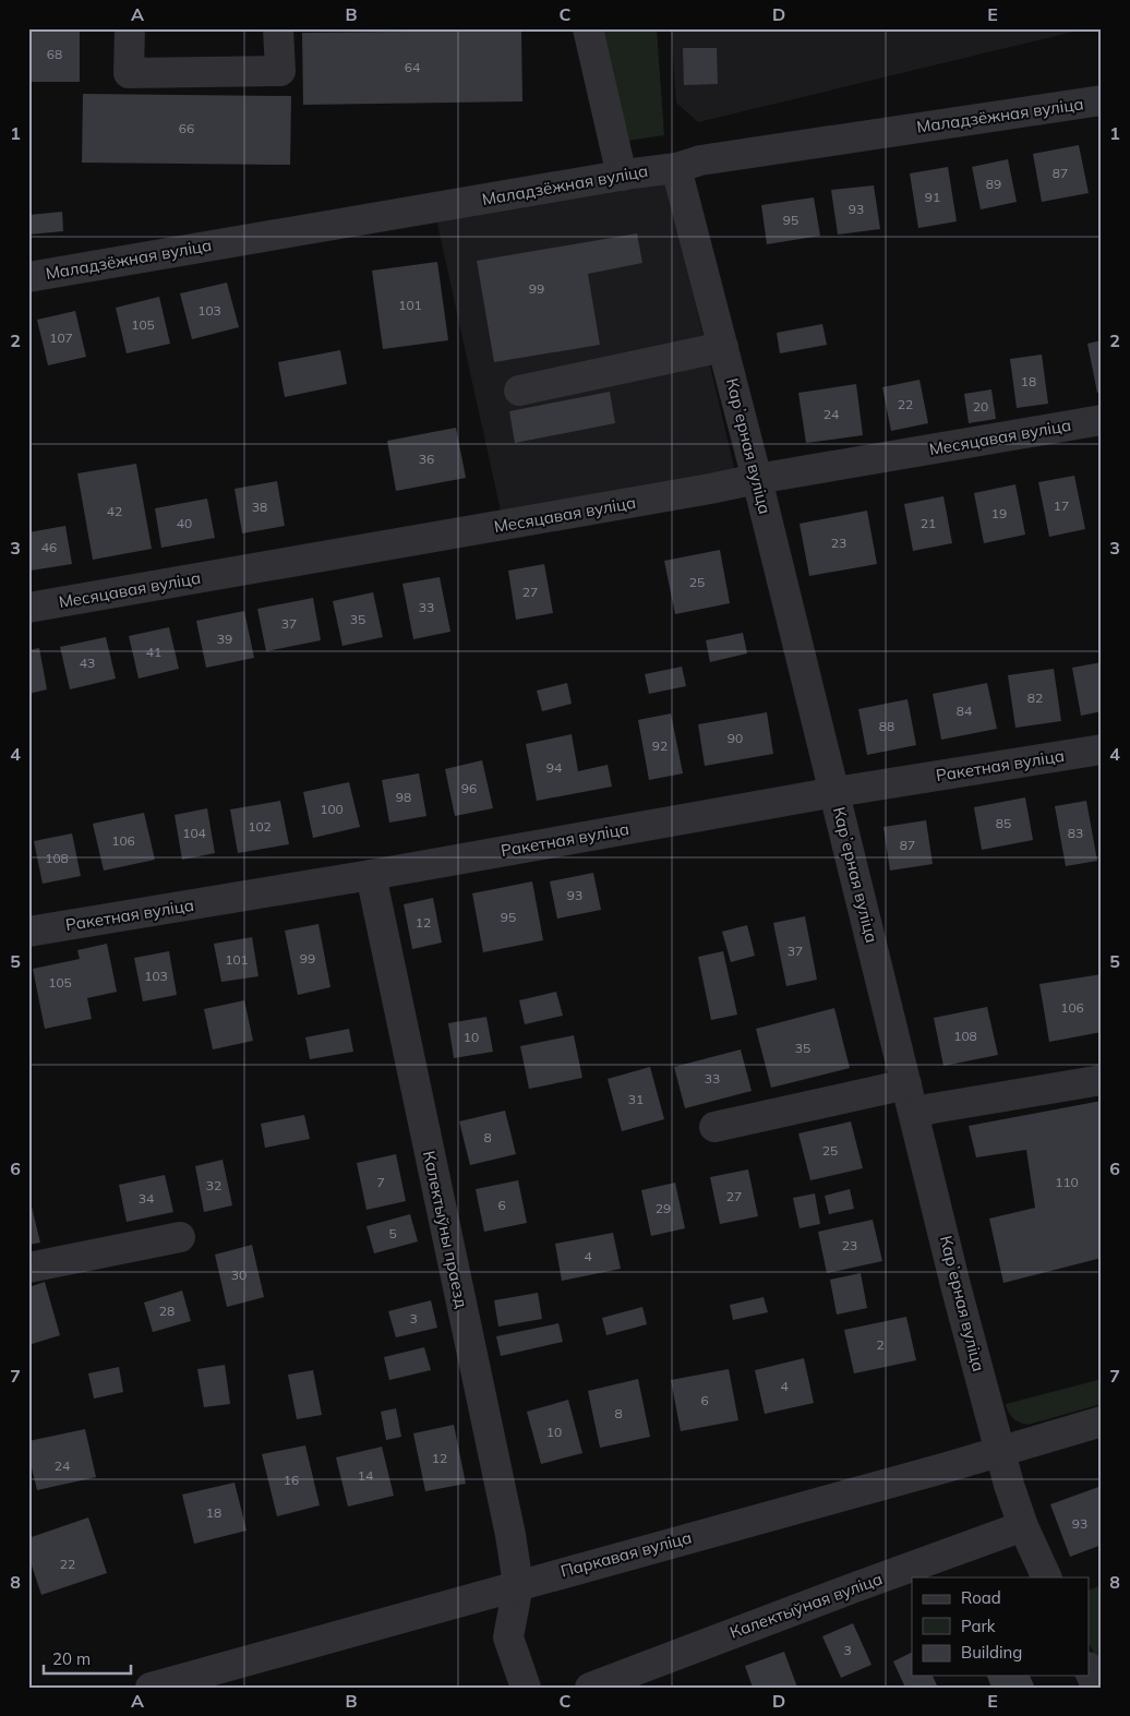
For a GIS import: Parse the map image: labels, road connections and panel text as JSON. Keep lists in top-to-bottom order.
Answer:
{
  "streets": {
    "street": [
      "Маладзёжная вуліца",
      "Месяцавая вуліца",
      "Карʼерная вуліца",
      "Ракетная вуліца",
      "Калектыўны праезд",
      "Паркавая вуліца",
      "Калектыўная вуліца"
    ]
  },
  "crossings": [
    ["Маладзёжная вуліца", "Карʼерная вуліца"],
    ["Месяцавая вуліца", "Карʼерная вуліца"],
    ["Карʼерная вуліца", "Ракетная вуліца"],
    ["Карʼерная вуліца", "Паркавая вуліца"],
    ["Карʼерная вуліца", "Калектыўная вуліца"],
    ["Ракетная вуліца", "Калектыўны праезд"],
    ["Калектыўны праезд", "Паркавая вуліца"]
  ],
  "house_numbers": [
    "68",
    "64",
    "66",
    "87",
    "89",
    "91",
    "93",
    "95",
    "99",
    "101",
    "103",
    "105",
    "107",
    "18",
    "22",
    "20",
    "24",
    "36",
    "17",
    "38",
    "42",
    "19",
    "40",
    "21",
    "23",
    "46",
    "25",
    "27",
    "33",
    "35",
    "37",
    "39",
    "41",
    "43",
    "82",
    "84",
    "88",
    "90",
    "92",
    "94",
    "96",
    "98",
    "100",
    "85",
    "102",
    "104",
    "83",
    "106",
    "87",
    "108",
    "93",
    "95",
    "12",
    "37",
    "99",
    "101",
    "103",
    "105",
    "106",
    "108",
    "10",
    "35",
    "33",
    "31",
    "8",
    "25",
    "7",
    "110",
    "32",
    "27",
    "34",
    "6",
    "29",
    "5",
    "23",
    "4",
    "30",
    "28",
    "3",
    "2",
    "4",
    "6",
    "8",
    "10",
    "12",
    "24",
    "14",
    "16",
    "18",
    "93",
    "22",
    "3"
  ],
  "legend": ["Road", "Park", "Building"],
  "scale_bar": "20 m",
  "grid": {
    "columns": [
      "A",
      "B",
      "C",
      "D",
      "E"
    ],
    "rows": [
      "1",
      "2",
      "3",
      "4",
      "5",
      "6",
      "7",
      "8"
    ]
  }
}
